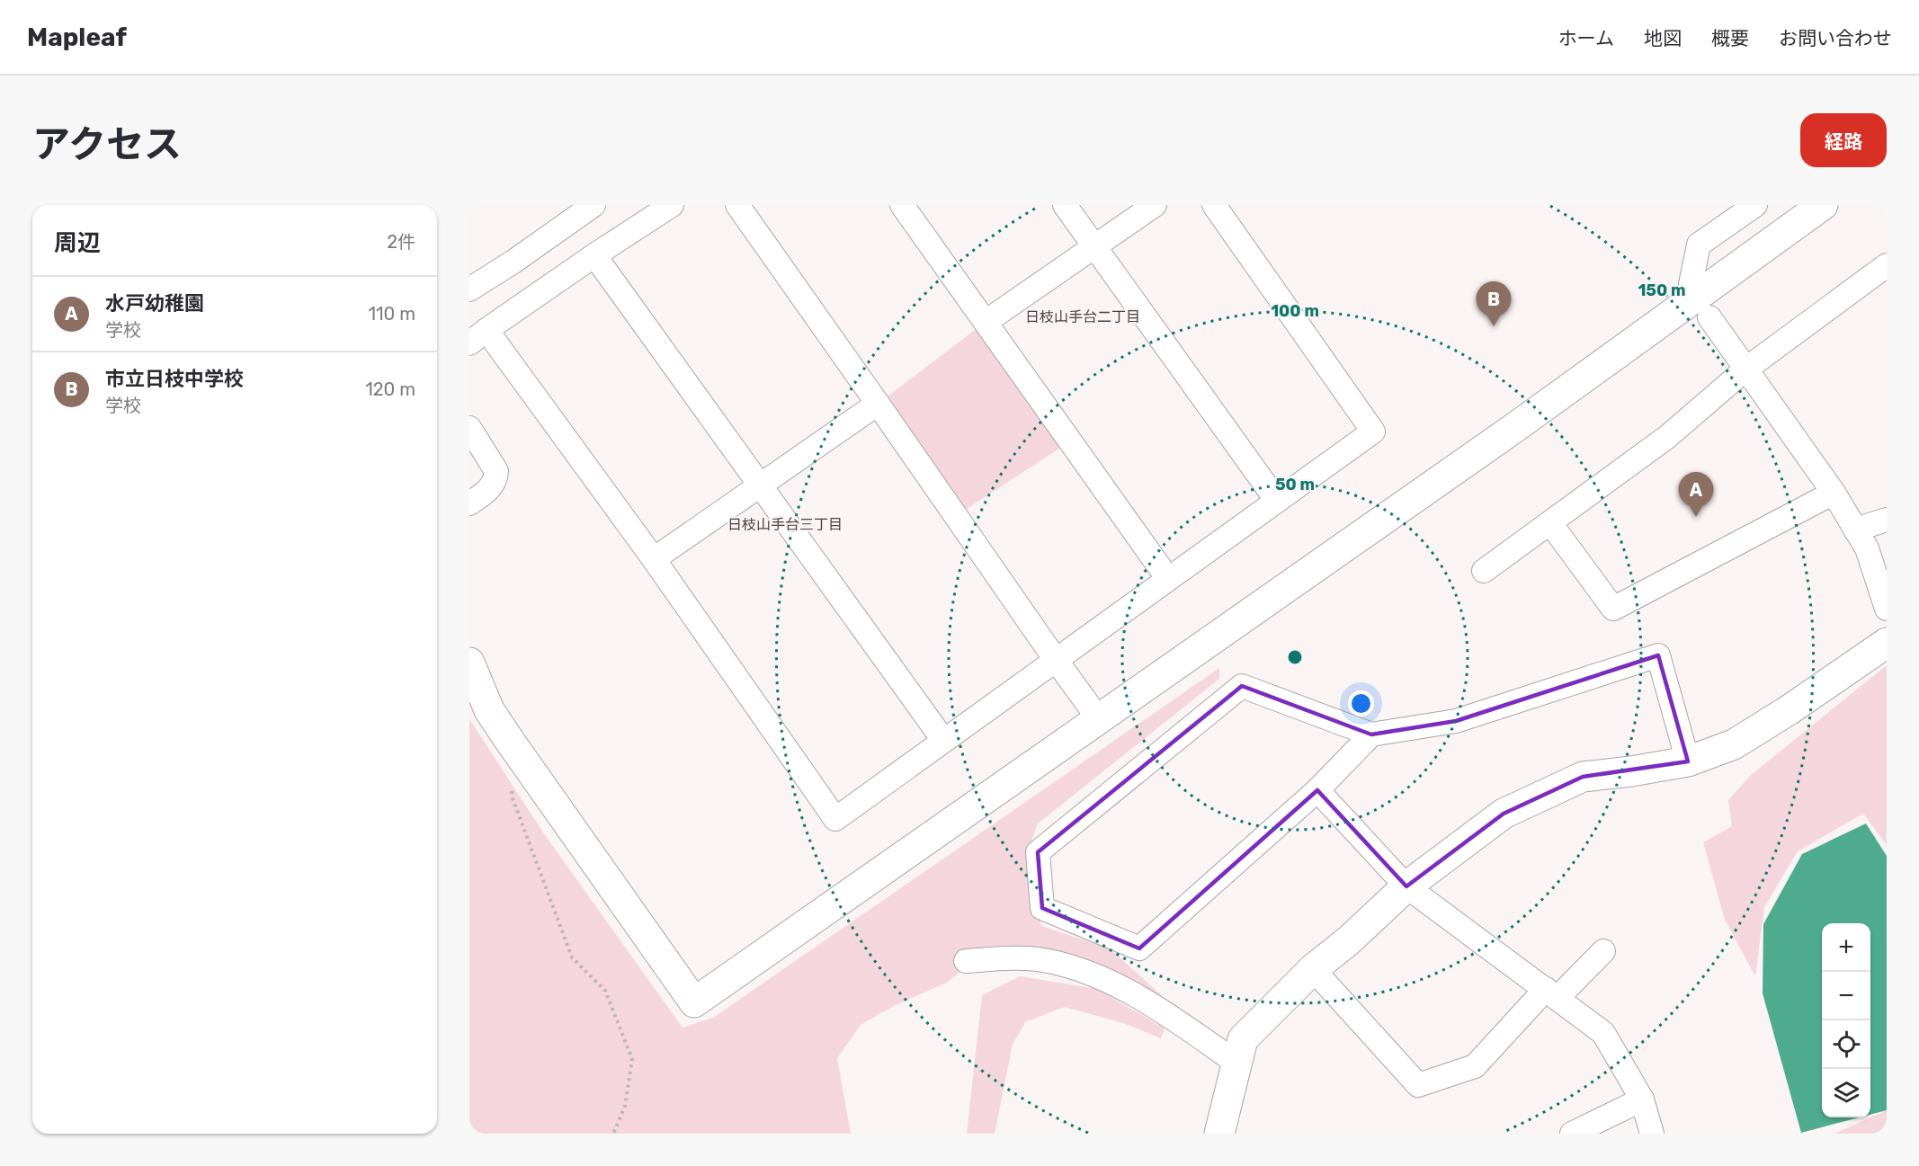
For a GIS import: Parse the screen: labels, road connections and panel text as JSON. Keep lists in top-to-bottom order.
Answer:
{
  "districts": ["日枝山手台二丁目", "日枝山手台三丁目"],
  "page": {
    "header": "Mapleaf",
    "nav": [
      "ホーム",
      "地図",
      "概要",
      "お問い合わせ"
    ],
    "title": "アクセス",
    "buttons": "経路",
    "heading": ["周辺", "2件"],
    "list": [
      {
        "mark": "A",
        "name": "水戸幼稚園",
        "note": "学校",
        "value": "110 m"
      },
      {
        "mark": "B",
        "name": "市立日枝中学校",
        "note": "学校",
        "value": "120 m"
      }
    ],
    "pins": ["B", "A"],
    "map_buttons": ["+", "−"]
  },
  "rings": ["150 m", "100 m", "50 m"]
}
